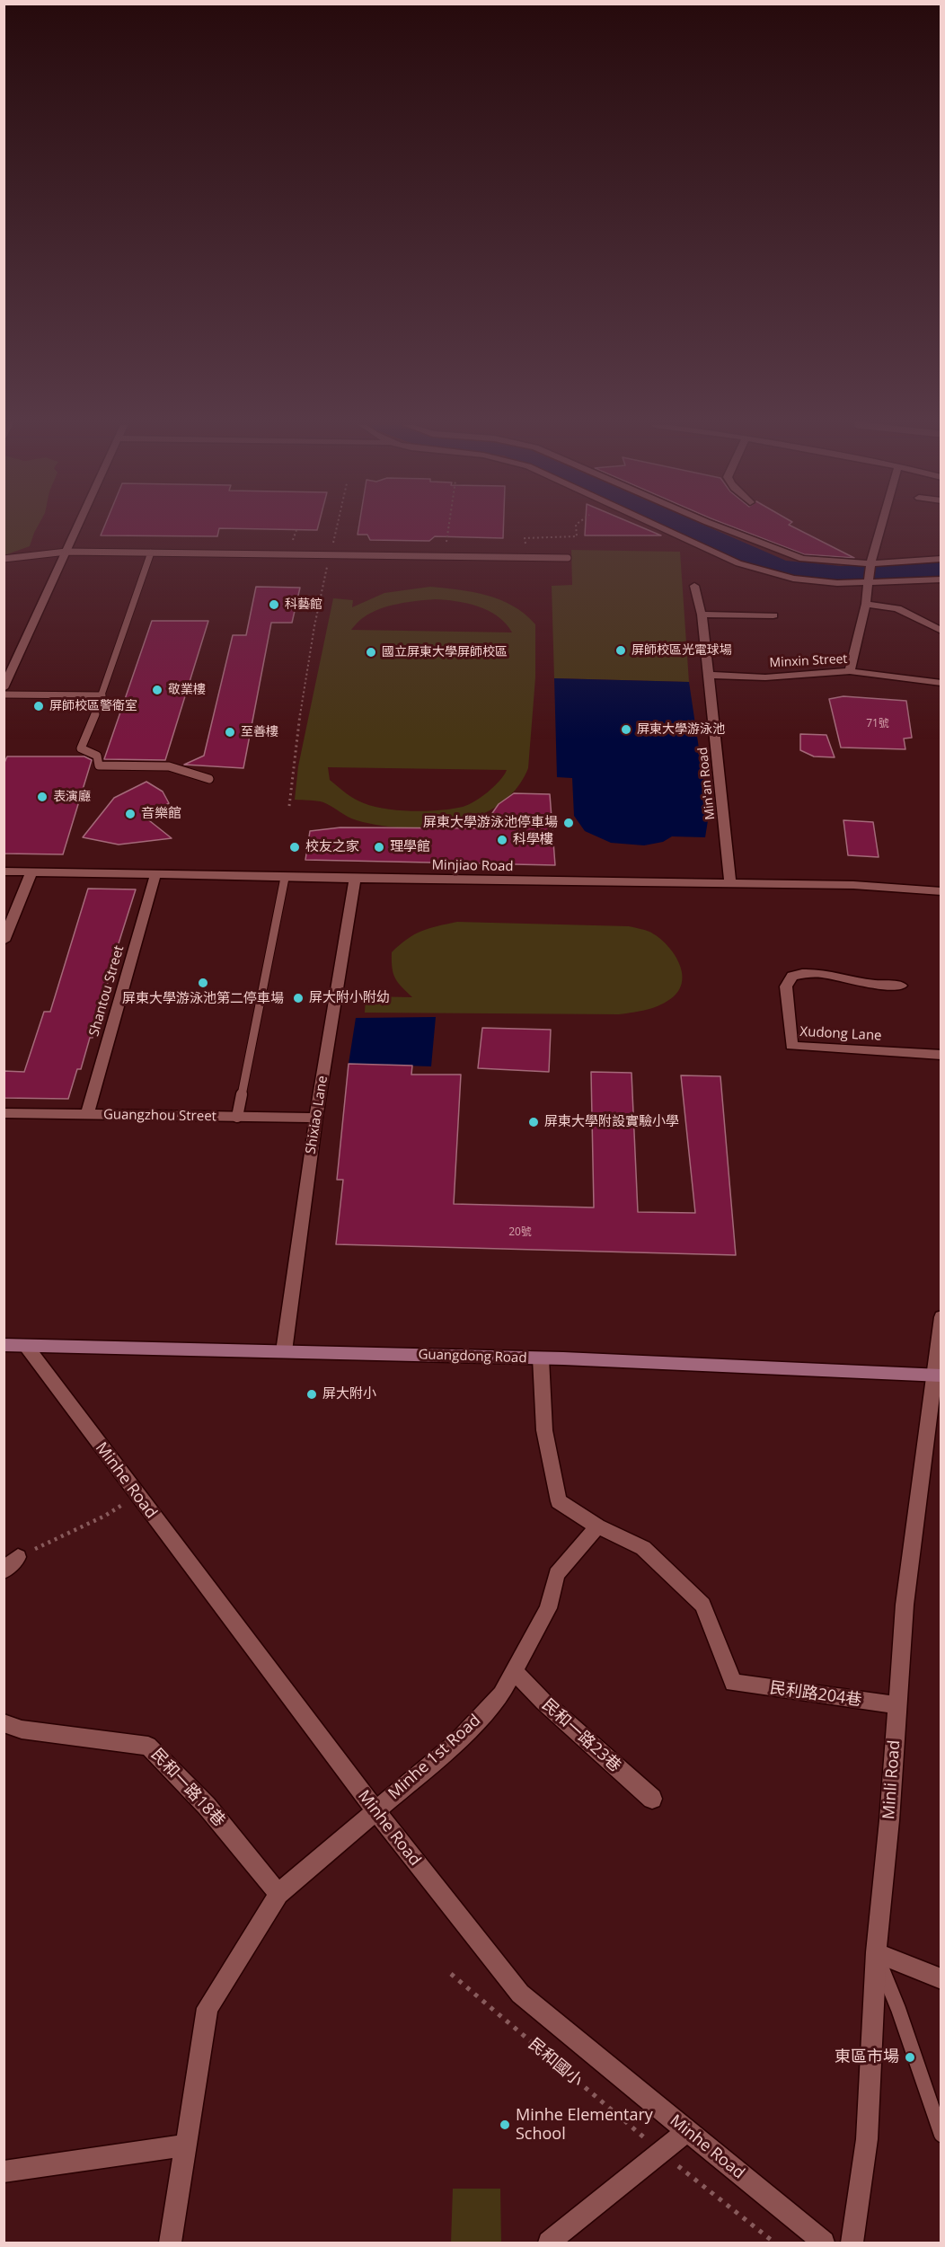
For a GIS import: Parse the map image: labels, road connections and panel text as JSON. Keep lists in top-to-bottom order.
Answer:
{
  "streets": {
    "street": [
      "Minxin Street",
      "Min'an Road",
      "Minjiao Road",
      "Shantou Street",
      "Xudong Lane",
      "Shixiao Lane",
      "Guangzhou Street",
      "Guangdong Road",
      "Minhe Road",
      "民利路204巷",
      "民和一路23巷",
      "Minhe 1st Road",
      "Minli Road",
      "民和一路18巷"
    ],
    "path": ["民和國小"]
  },
  "crossings": [
    ["Minxin Street", "Min'an Road"],
    ["Min'an Road", "Minjiao Road"],
    ["Minjiao Road", "Shantou Street"],
    ["Minjiao Road", "Shixiao Lane"],
    ["Shantou Street", "Guangzhou Street"],
    ["Shixiao Lane", "Guangzhou Street"],
    ["Shixiao Lane", "Guangdong Road"],
    ["Guangdong Road", "Minhe Road"],
    ["Guangdong Road", "Minli Road"],
    ["Minhe Road", "Minhe 1st Road"],
    ["民利路204巷", "Minhe 1st Road"],
    ["民利路204巷", "Minli Road"],
    ["民和一路23巷", "Minhe 1st Road"],
    ["Minhe 1st Road", "民和一路18巷"]
  ],
  "places": [
    "科藝館",
    "屏師校區光電球場",
    "國立屏東大學屏師校區",
    "敬業樓",
    "屏師校區警衛室",
    "屏東大學游泳池",
    "至善樓",
    "表演廳",
    "音樂館",
    "屏東大學游泳池停車場",
    "科學樓",
    "校友之家",
    "理學館",
    "屏東大學游泳池第二停車場",
    "屏大附小附幼",
    "屏東大學附設實驗小學",
    "屏大附小",
    "東區市場",
    "Minhe Elementary School"
  ],
  "house_numbers": ["71號", "20號"]
}
